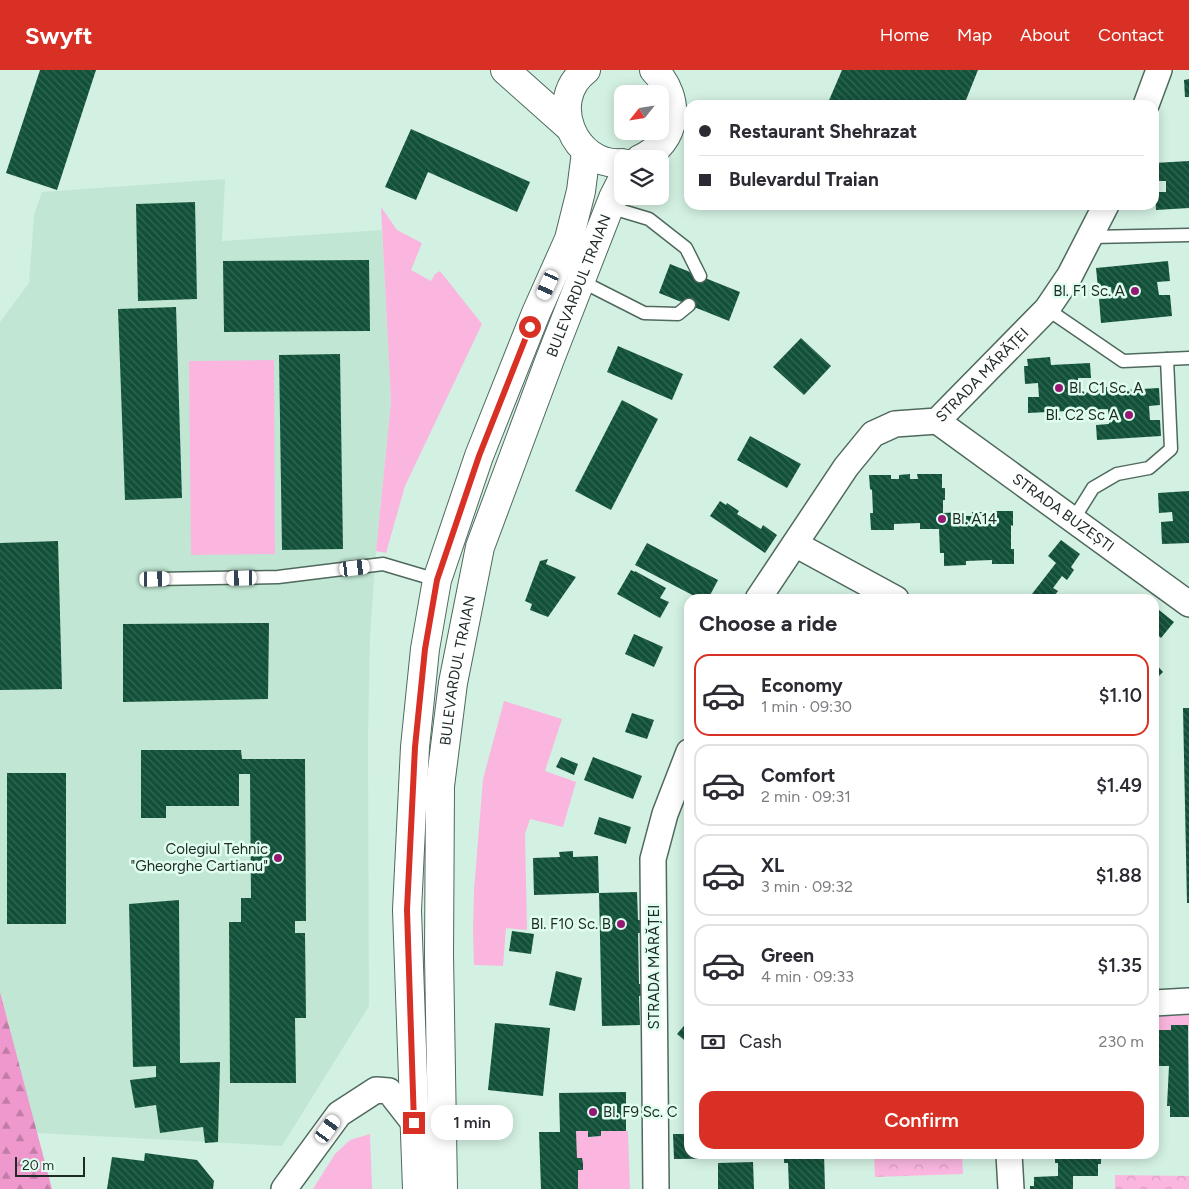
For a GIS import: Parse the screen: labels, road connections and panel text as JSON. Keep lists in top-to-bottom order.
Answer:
{
  "streets": {
    "main road": ["BULEVARDUL TRAIAN"],
    "street": ["STRADA MĂRĂȚEI", "STRADA BUZEȘTI"]
  },
  "crossings": [
    ["STRADA MĂRĂȚEI", "STRADA BUZEȘTI"]
  ],
  "places": [
    "Bl. F1 Sc. A",
    "Bl. C1 Sc. A",
    "Bl. C2 Sc A",
    "Bl. A14",
    "Colegiul Tehnic \"Gheorghe Cartianu\"",
    "Bl. F10 Sc. B",
    "Bl. F9 Sc. C"
  ],
  "scale_bar": "20 m",
  "north": "bottom left",
  "page": {
    "header": "Swyft",
    "nav": [
      "Home",
      "Map",
      "About",
      "Contact"
    ],
    "banner": ["Restaurant Shehrazat", "Bulevardul Traian"],
    "heading": "Choose a ride",
    "list": [
      {
        "name": "Economy",
        "note": "1 min · 09:30",
        "value": "$1.10"
      },
      {
        "name": "Comfort",
        "note": "2 min · 09:31",
        "value": "$1.49"
      },
      {
        "name": "XL",
        "note": "3 min · 09:32",
        "value": "$1.88"
      },
      {
        "name": "Green",
        "note": "4 min · 09:33",
        "value": "$1.35"
      }
    ],
    "pay": ["Cash", "230 m"],
    "buttons": "Confirm",
    "bubble": "1 min",
    "scale": "20 m"
  }
}
